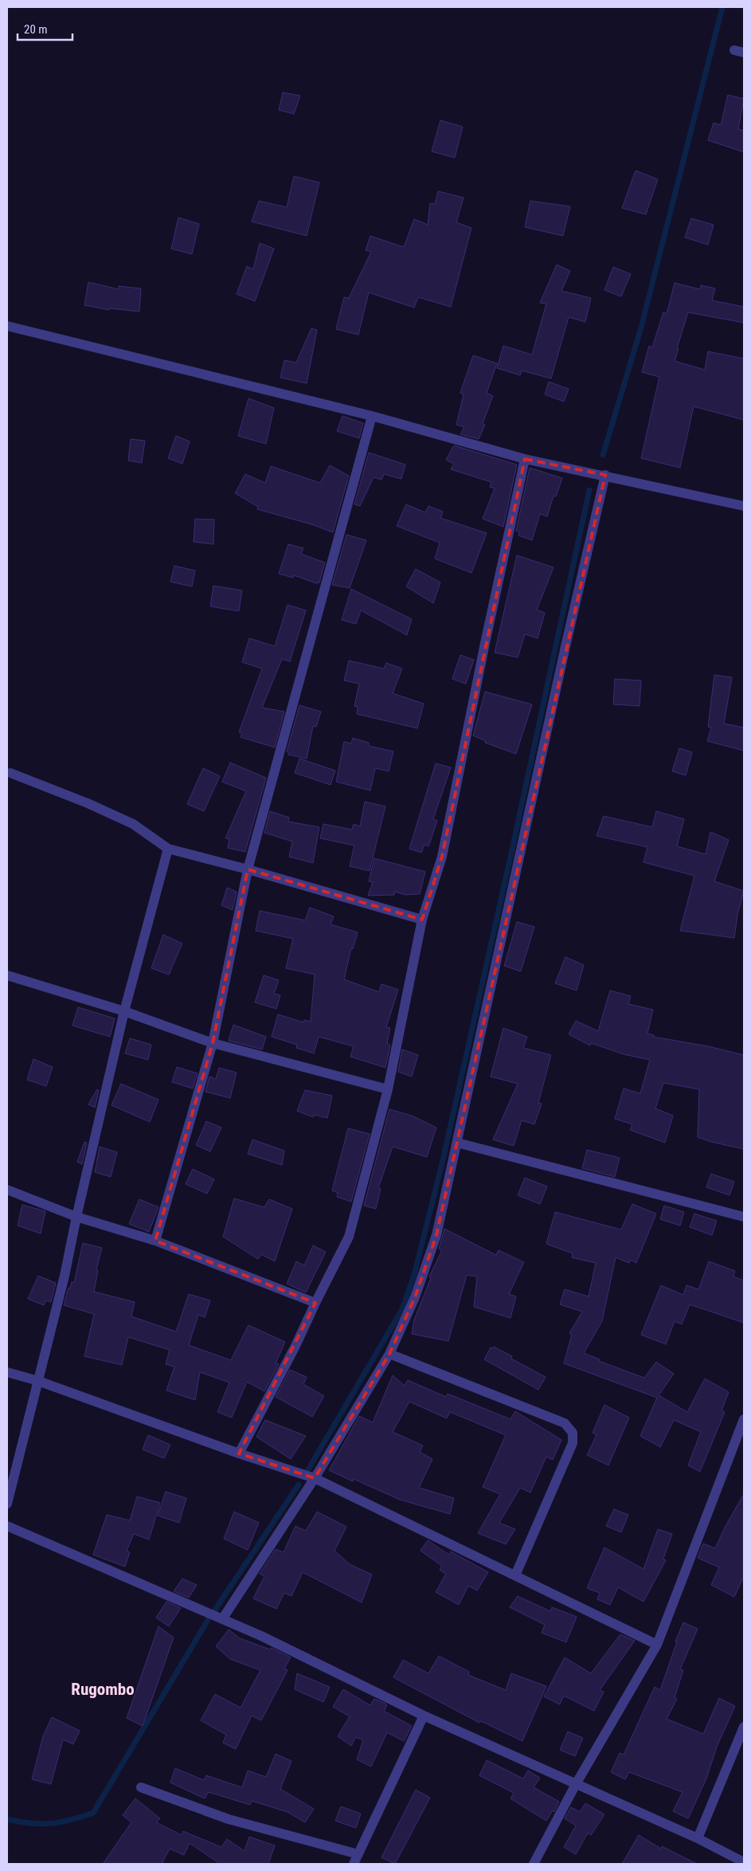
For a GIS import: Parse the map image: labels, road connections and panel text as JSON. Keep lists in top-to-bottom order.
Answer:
{
  "districts": ["Rugombo"],
  "scale_bar": "20 m"
}
